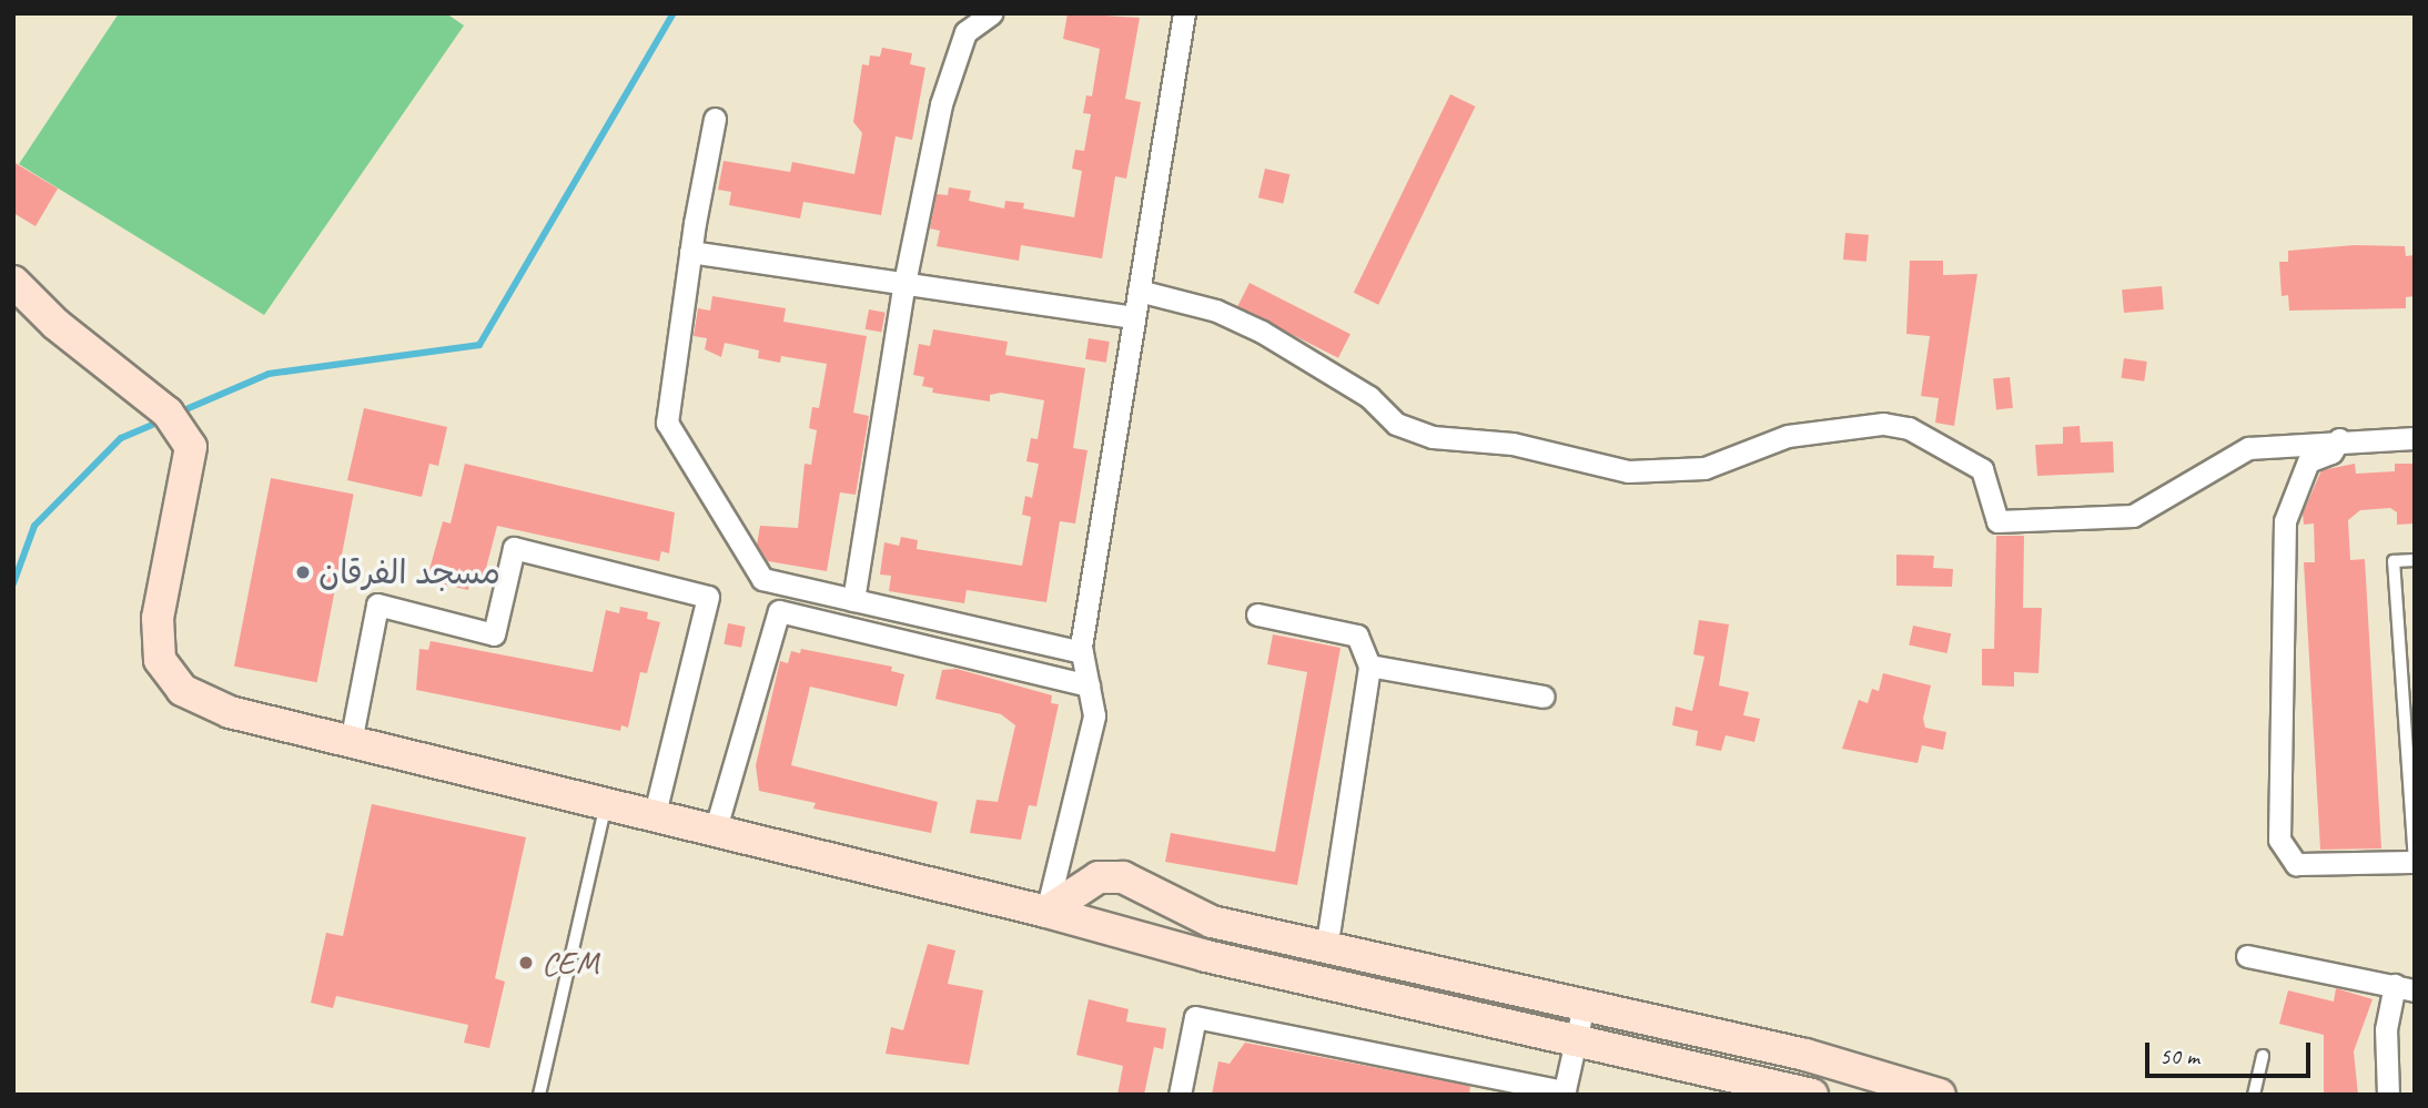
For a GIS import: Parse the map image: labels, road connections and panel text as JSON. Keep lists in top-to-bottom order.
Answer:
{
  "places": ["مسجد الفرقان", "CEM"],
  "scale_bar": "50 m"
}
